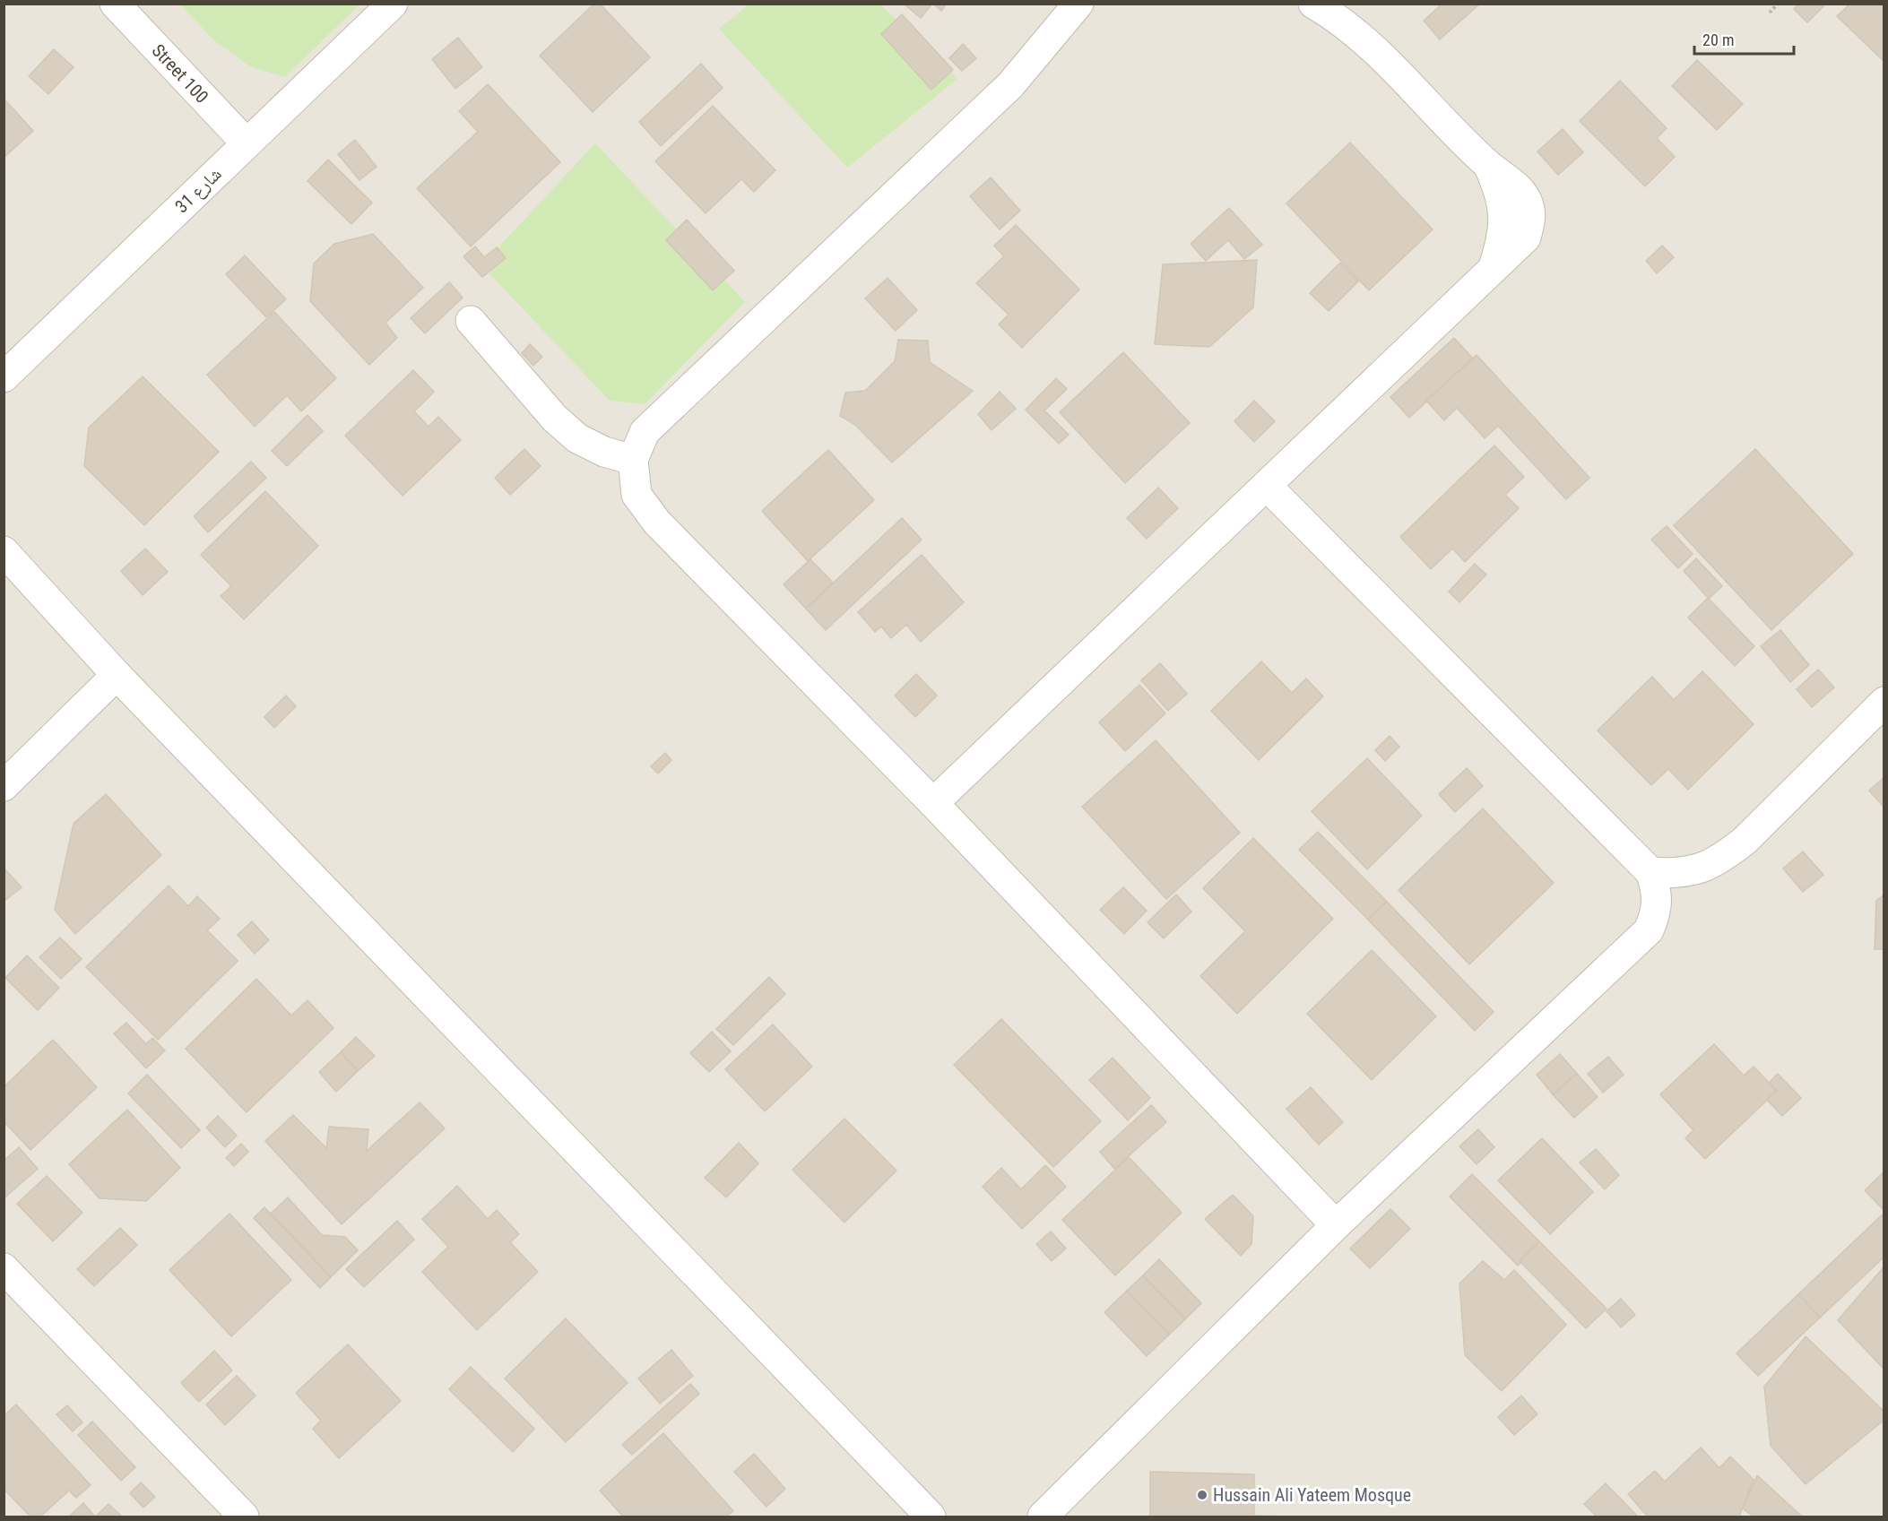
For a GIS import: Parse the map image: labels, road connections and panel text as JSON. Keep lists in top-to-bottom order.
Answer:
{
  "streets": {
    "street": ["Street 100", "شارع 31"]
  },
  "crossings": [
    ["Street 100", "شارع 31"]
  ],
  "places": ["Hussain Ali Yateem Mosque"],
  "scale_bar": "20 m"
}
